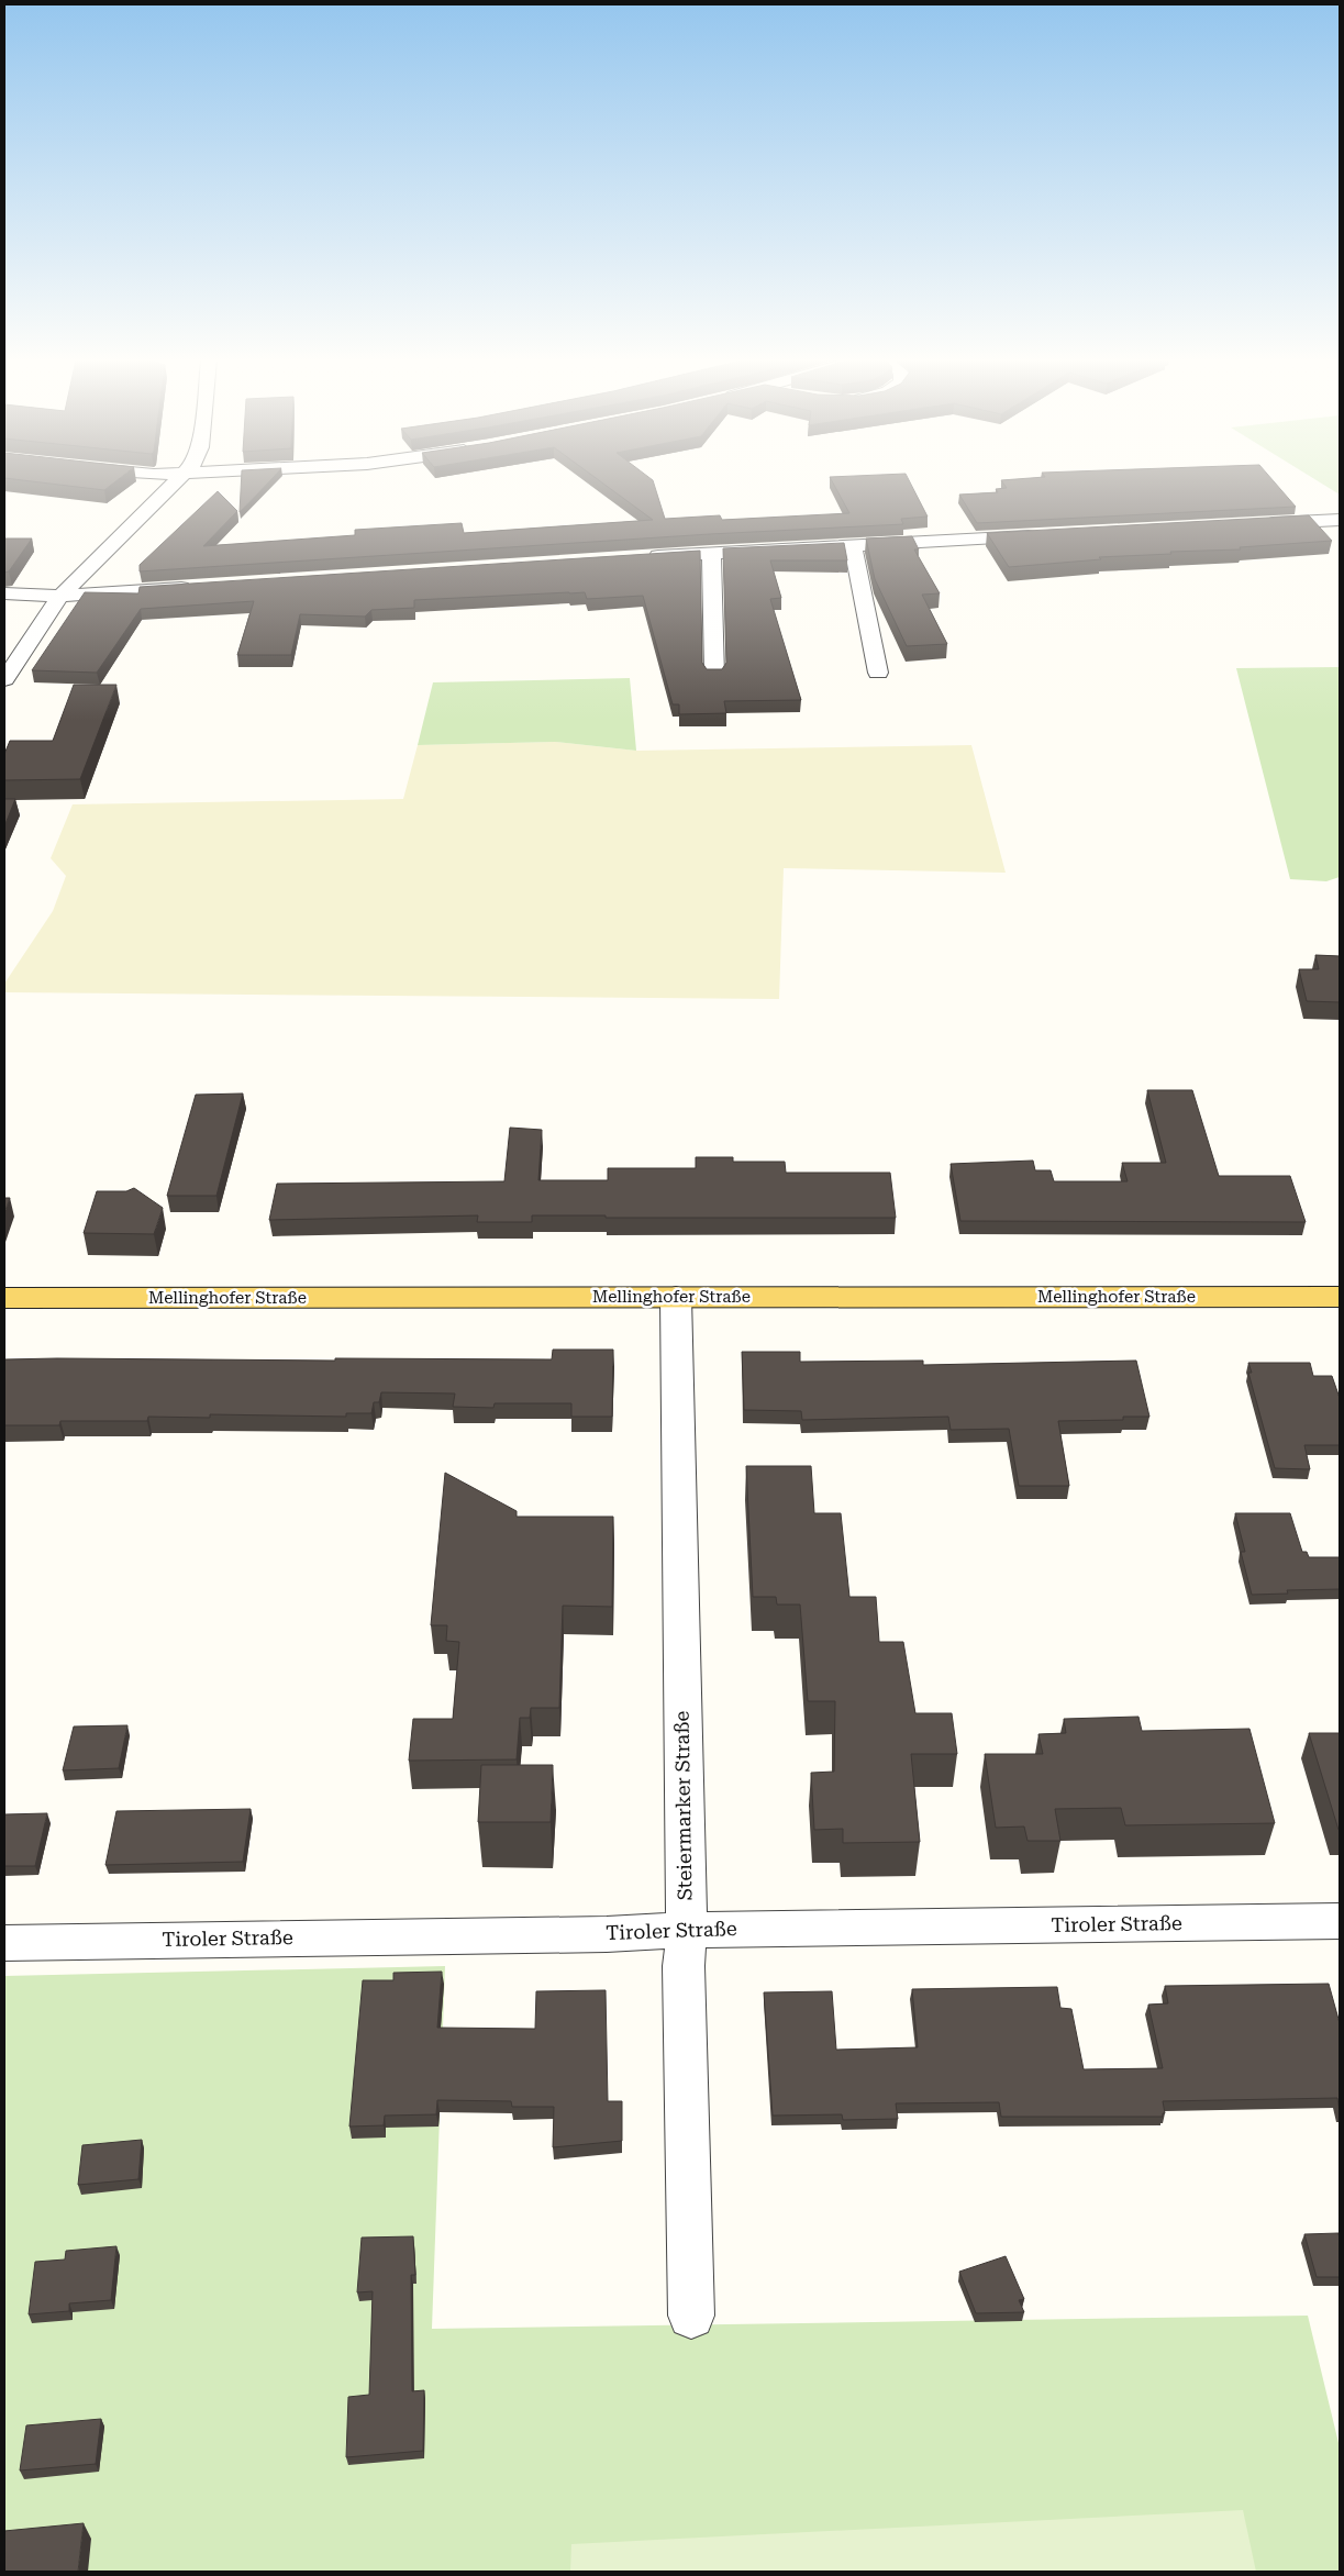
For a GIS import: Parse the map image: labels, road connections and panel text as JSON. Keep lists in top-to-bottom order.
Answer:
{
  "streets": {
    "main road": ["Mellinghofer Straße"],
    "street": ["Steiermarker Straße", "Tiroler Straße"]
  },
  "crossings": [
    ["Mellinghofer Straße", "Steiermarker Straße"],
    ["Steiermarker Straße", "Tiroler Straße"]
  ]
}
